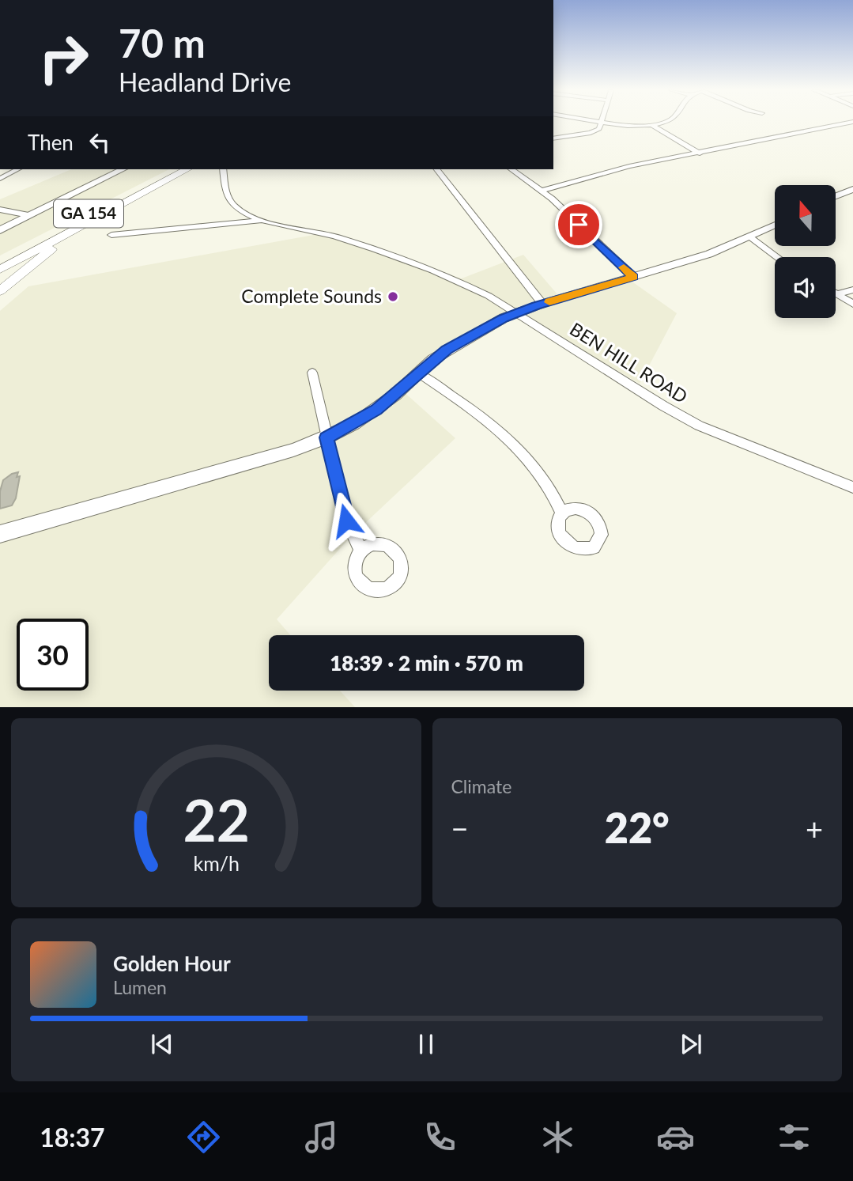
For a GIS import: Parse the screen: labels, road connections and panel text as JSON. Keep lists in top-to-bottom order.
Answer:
{
  "streets": {
    "highway": ["GA 154"],
    "street": ["BEN HILL ROAD"]
  },
  "places": ["Complete Sounds"],
  "north": "top",
  "page": {
    "turn": ["70 m", "Headland Drive"],
    "then": "Then",
    "limit": "30",
    "trip": "18:39 · 2 min · 570 m",
    "tile": "Climate",
    "heat": ["−", "22°", "+"],
    "song": ["Golden Hour", "Lumen"],
    "tabs": "18:37",
    "gauge": ["22", "km/h"]
  }
}
